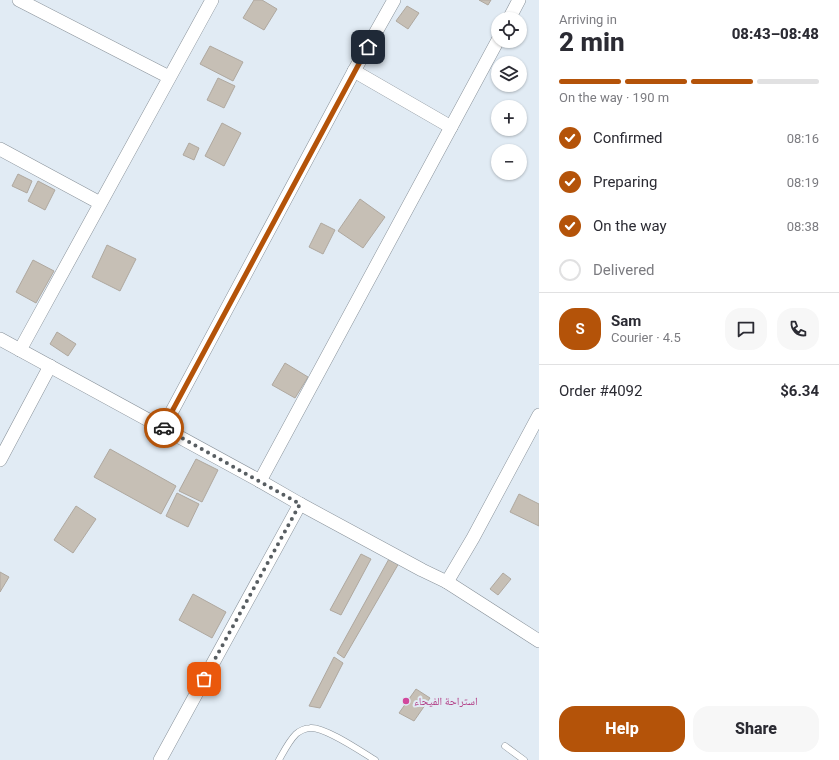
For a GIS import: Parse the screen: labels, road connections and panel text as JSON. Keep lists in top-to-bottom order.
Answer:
{
  "places": ["استراحة الفيحاء"],
  "page": {
    "heading": ["2 min", "Arriving in", "08:43–08:48"],
    "panel": [
      "Sam",
      "Courier · 4.5",
      "Order #4092",
      "$6.34"
    ],
    "map_buttons": ["+", "−"],
    "bar": "On the way · 190 m",
    "list": [
      ["Confirmed", "08:16"],
      ["Preparing", "08:19"],
      ["On the way", "08:38"],
      "Delivered"
    ],
    "round": "S",
    "buttons": ["Help", "Share"]
  }
}
